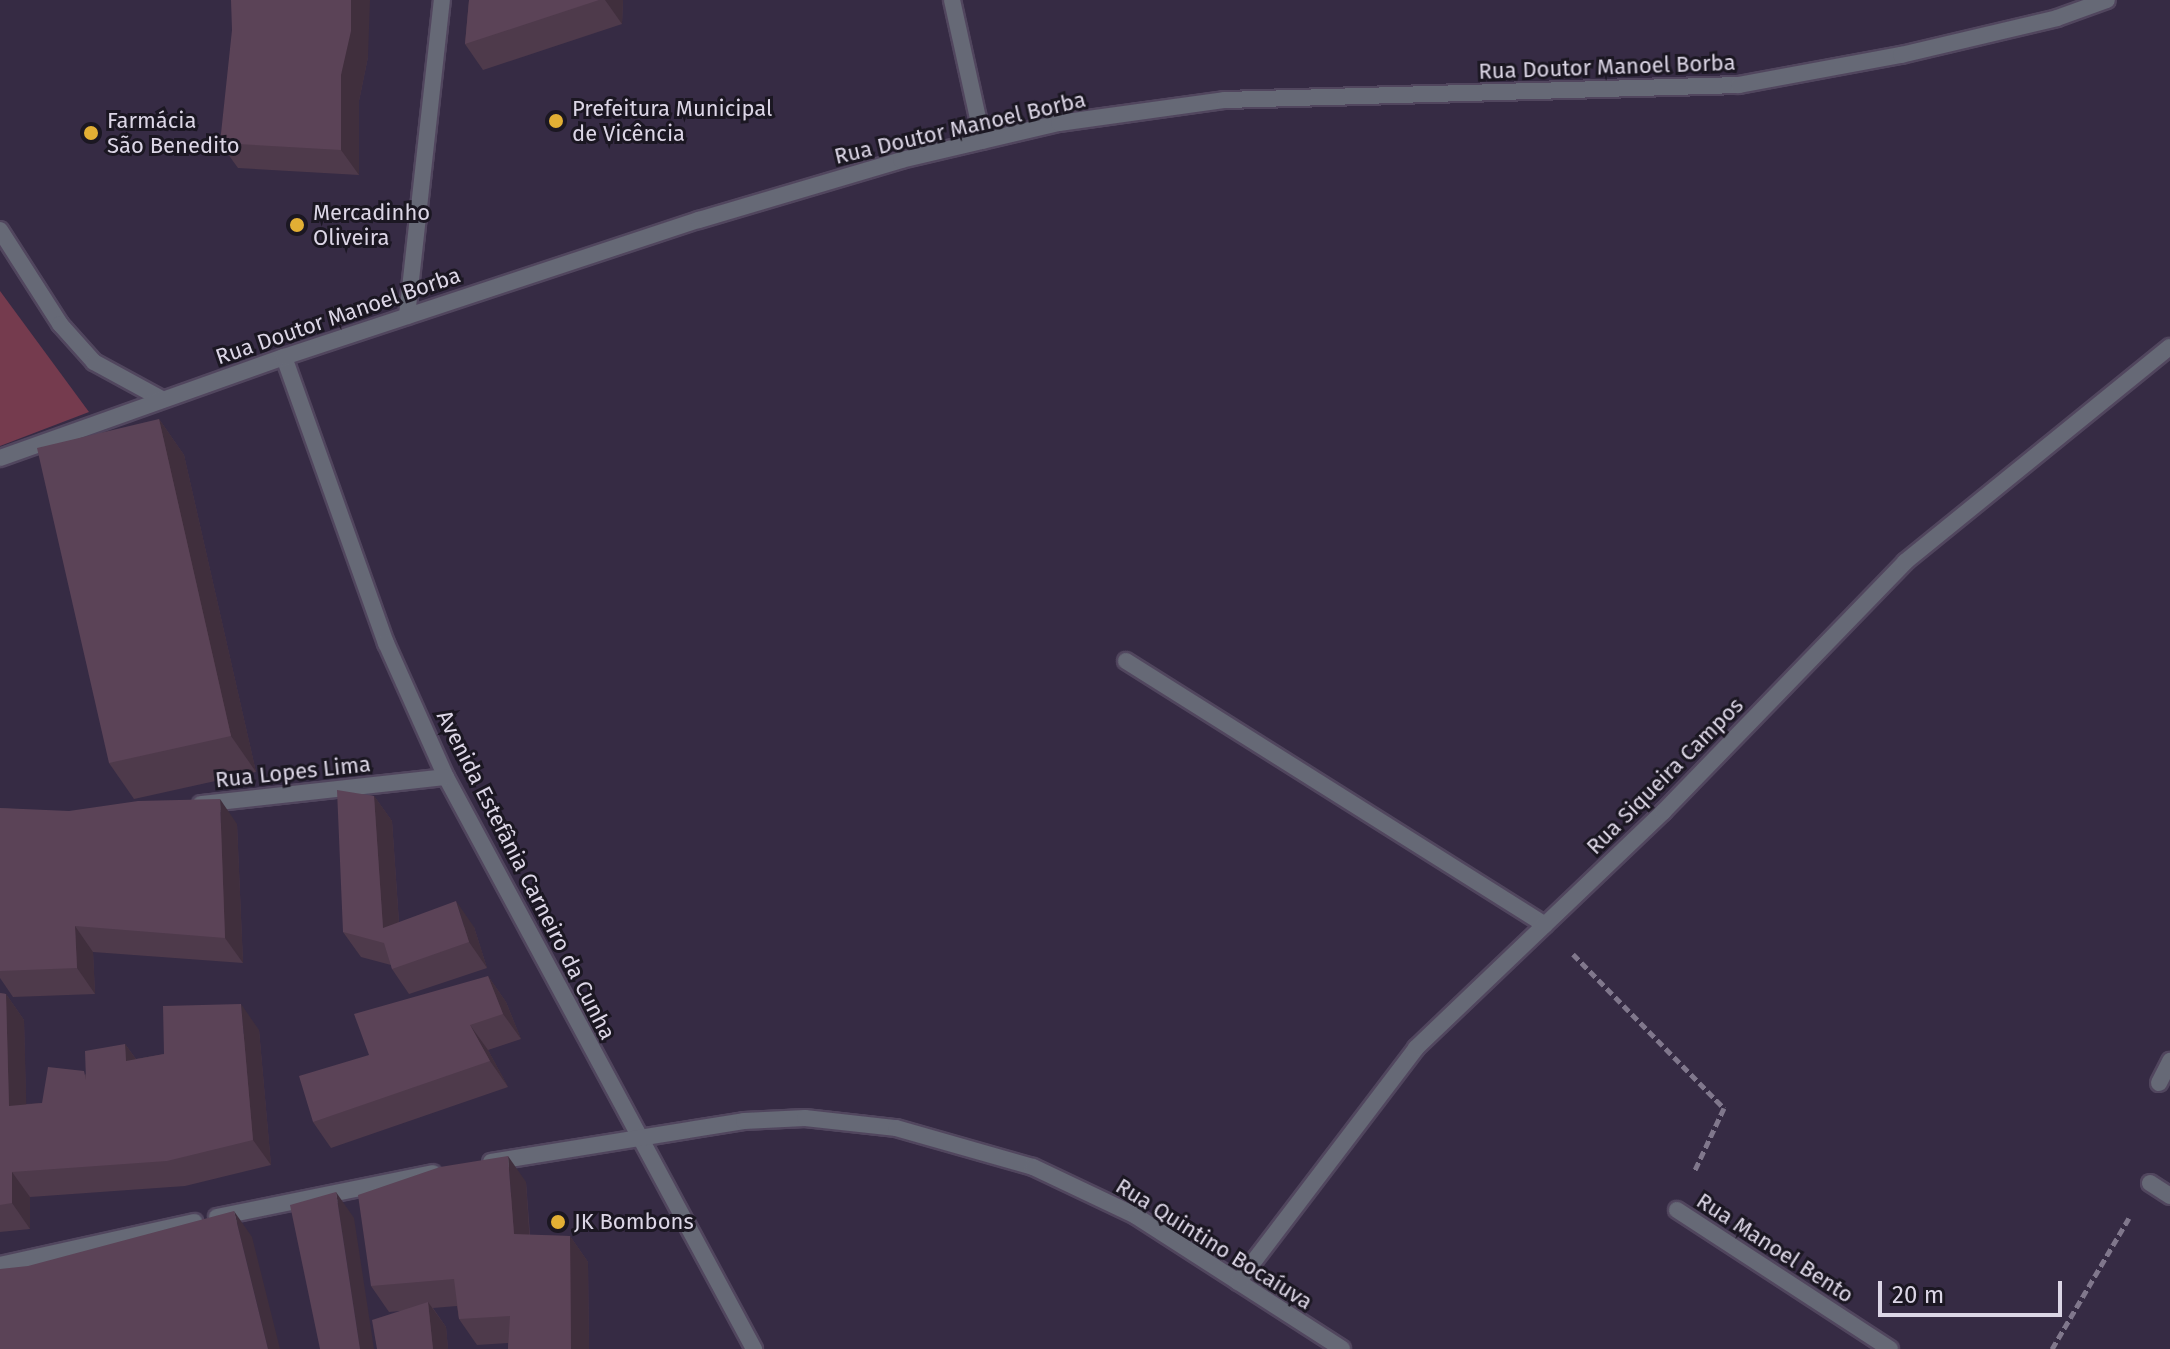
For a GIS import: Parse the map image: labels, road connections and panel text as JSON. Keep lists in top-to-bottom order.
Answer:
{
  "streets": {
    "street": [
      "Rua Doutor Manoel Borba",
      "Rua Lopes Lima",
      "Rua Siqueira Campos",
      "Avenida Estefânia Carneiro da Cunha",
      "Rua Quintino Bocaíuva",
      "Rua Manoel Bento"
    ]
  },
  "crossings": [
    ["Rua Doutor Manoel Borba", "Avenida Estefânia Carneiro da Cunha"],
    ["Rua Lopes Lima", "Avenida Estefânia Carneiro da Cunha"],
    ["Rua Siqueira Campos", "Rua Quintino Bocaíuva"],
    ["Avenida Estefânia Carneiro da Cunha", "Rua Quintino Bocaíuva"]
  ],
  "places": [
    "Prefeitura Municipal de Vicência",
    "Farmácia São Benedito",
    "Mercadinho Oliveira",
    "JK Bombons"
  ],
  "scale_bar": "20 m"
}
